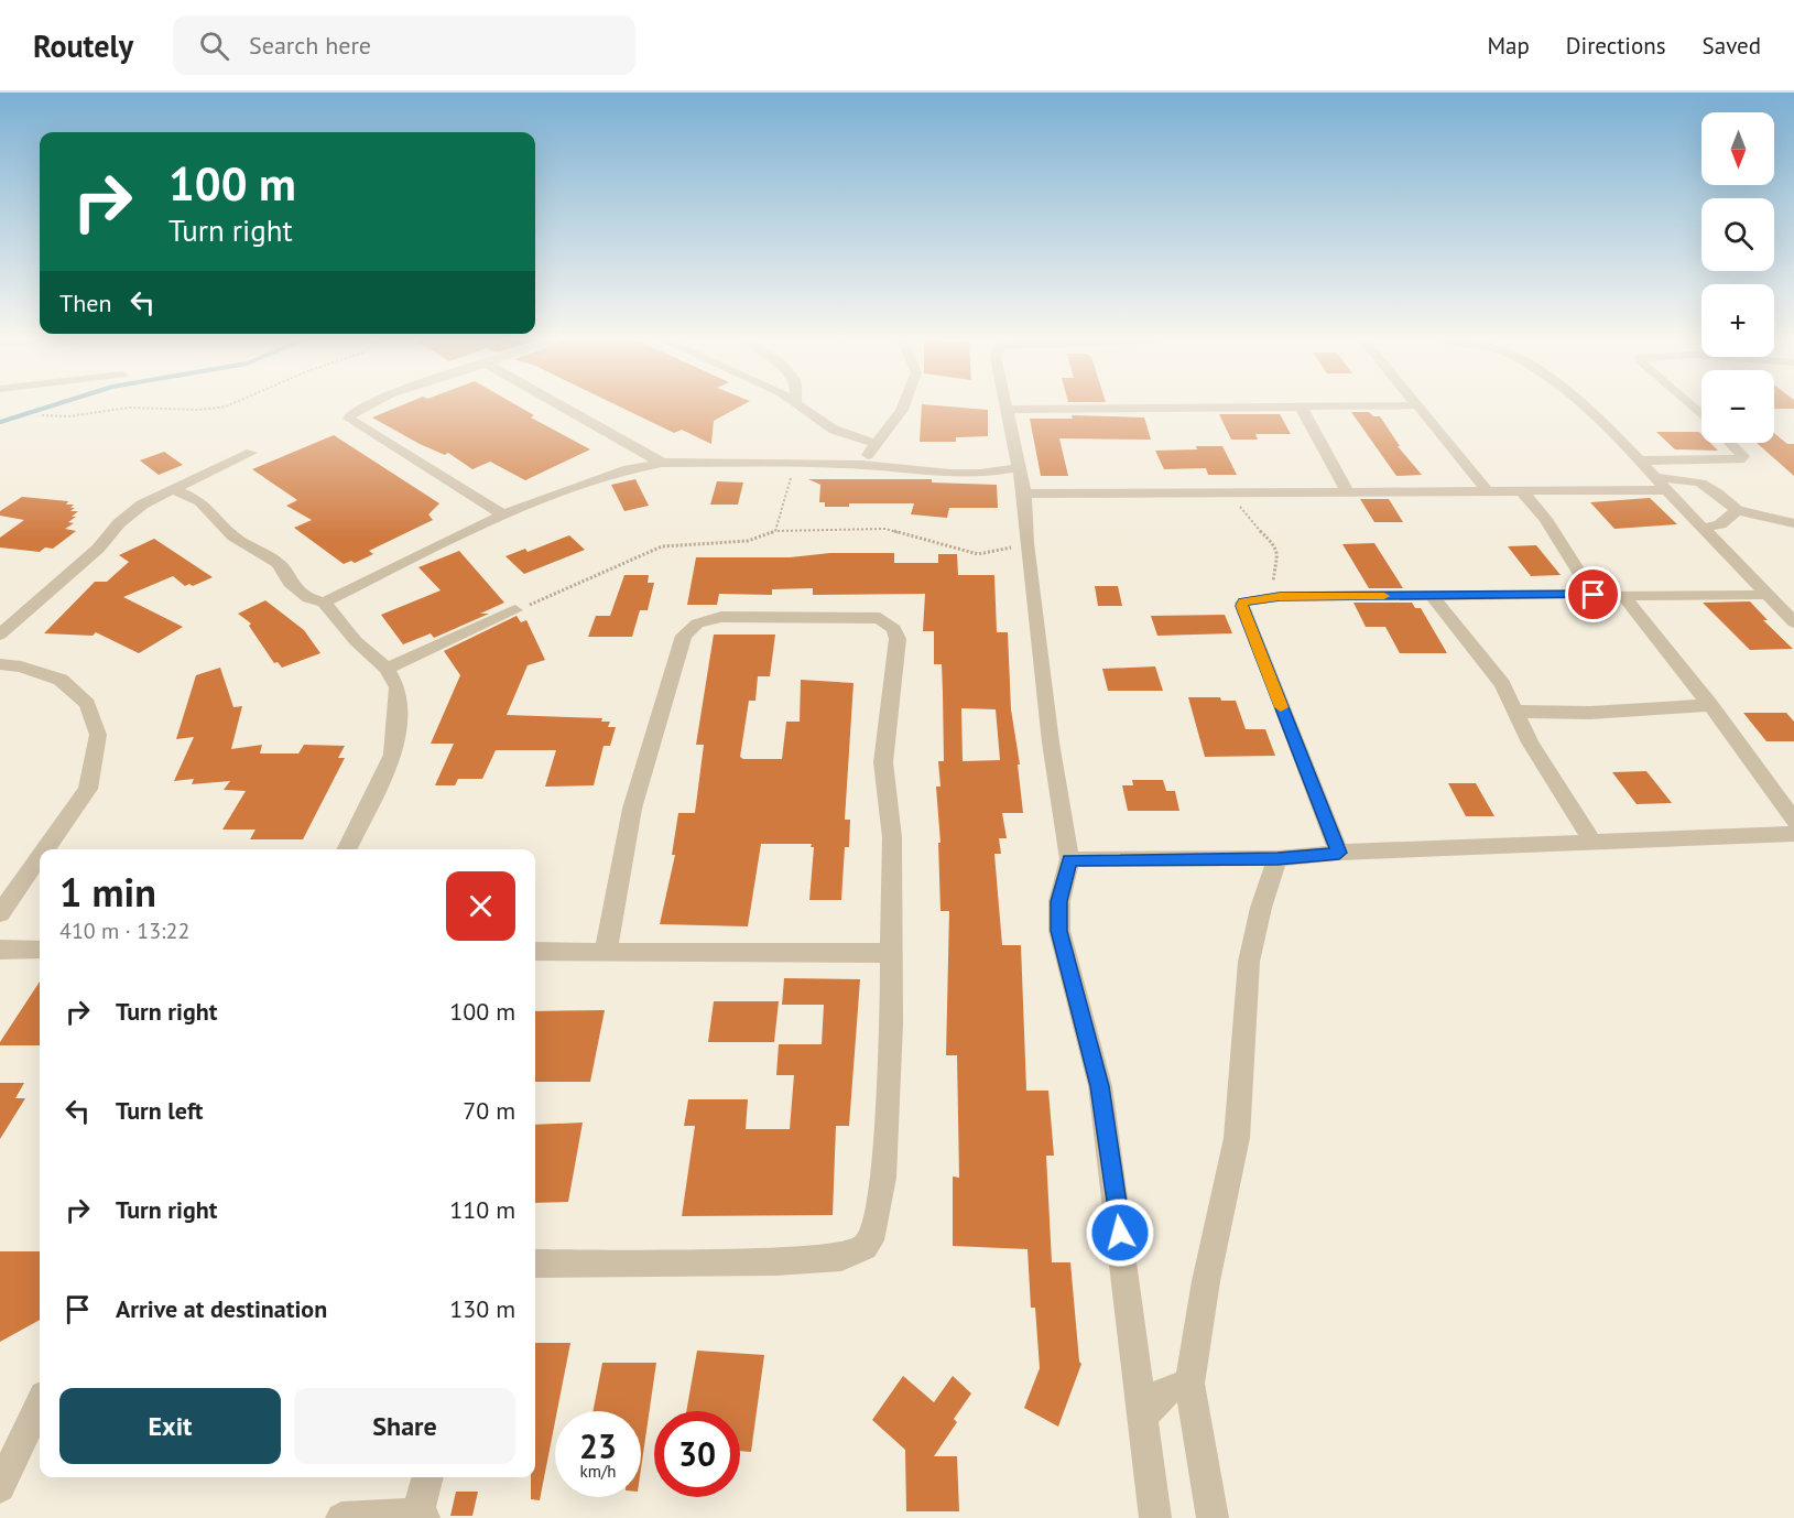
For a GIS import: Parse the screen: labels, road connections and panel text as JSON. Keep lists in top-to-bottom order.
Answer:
{
  "north": "bottom",
  "page": {
    "header": "Routely",
    "search": "Search here",
    "nav": ["Map", "Directions", "Saved"],
    "map_buttons": ["+", "−"],
    "turn": ["100 m", "Turn right"],
    "then": "Then",
    "heading": ["1 min", "410 m · 13:22"],
    "list": [
      {
        "name": "Turn right",
        "value": "100 m"
      },
      {
        "name": "Turn left",
        "value": "70 m"
      },
      {
        "name": "Turn right",
        "value": "110 m"
      },
      {
        "name": "Arrive at destination",
        "value": "130 m"
      }
    ],
    "buttons": ["Exit", "Share"],
    "speed": "23 km/h",
    "limit": "30"
  }
}
